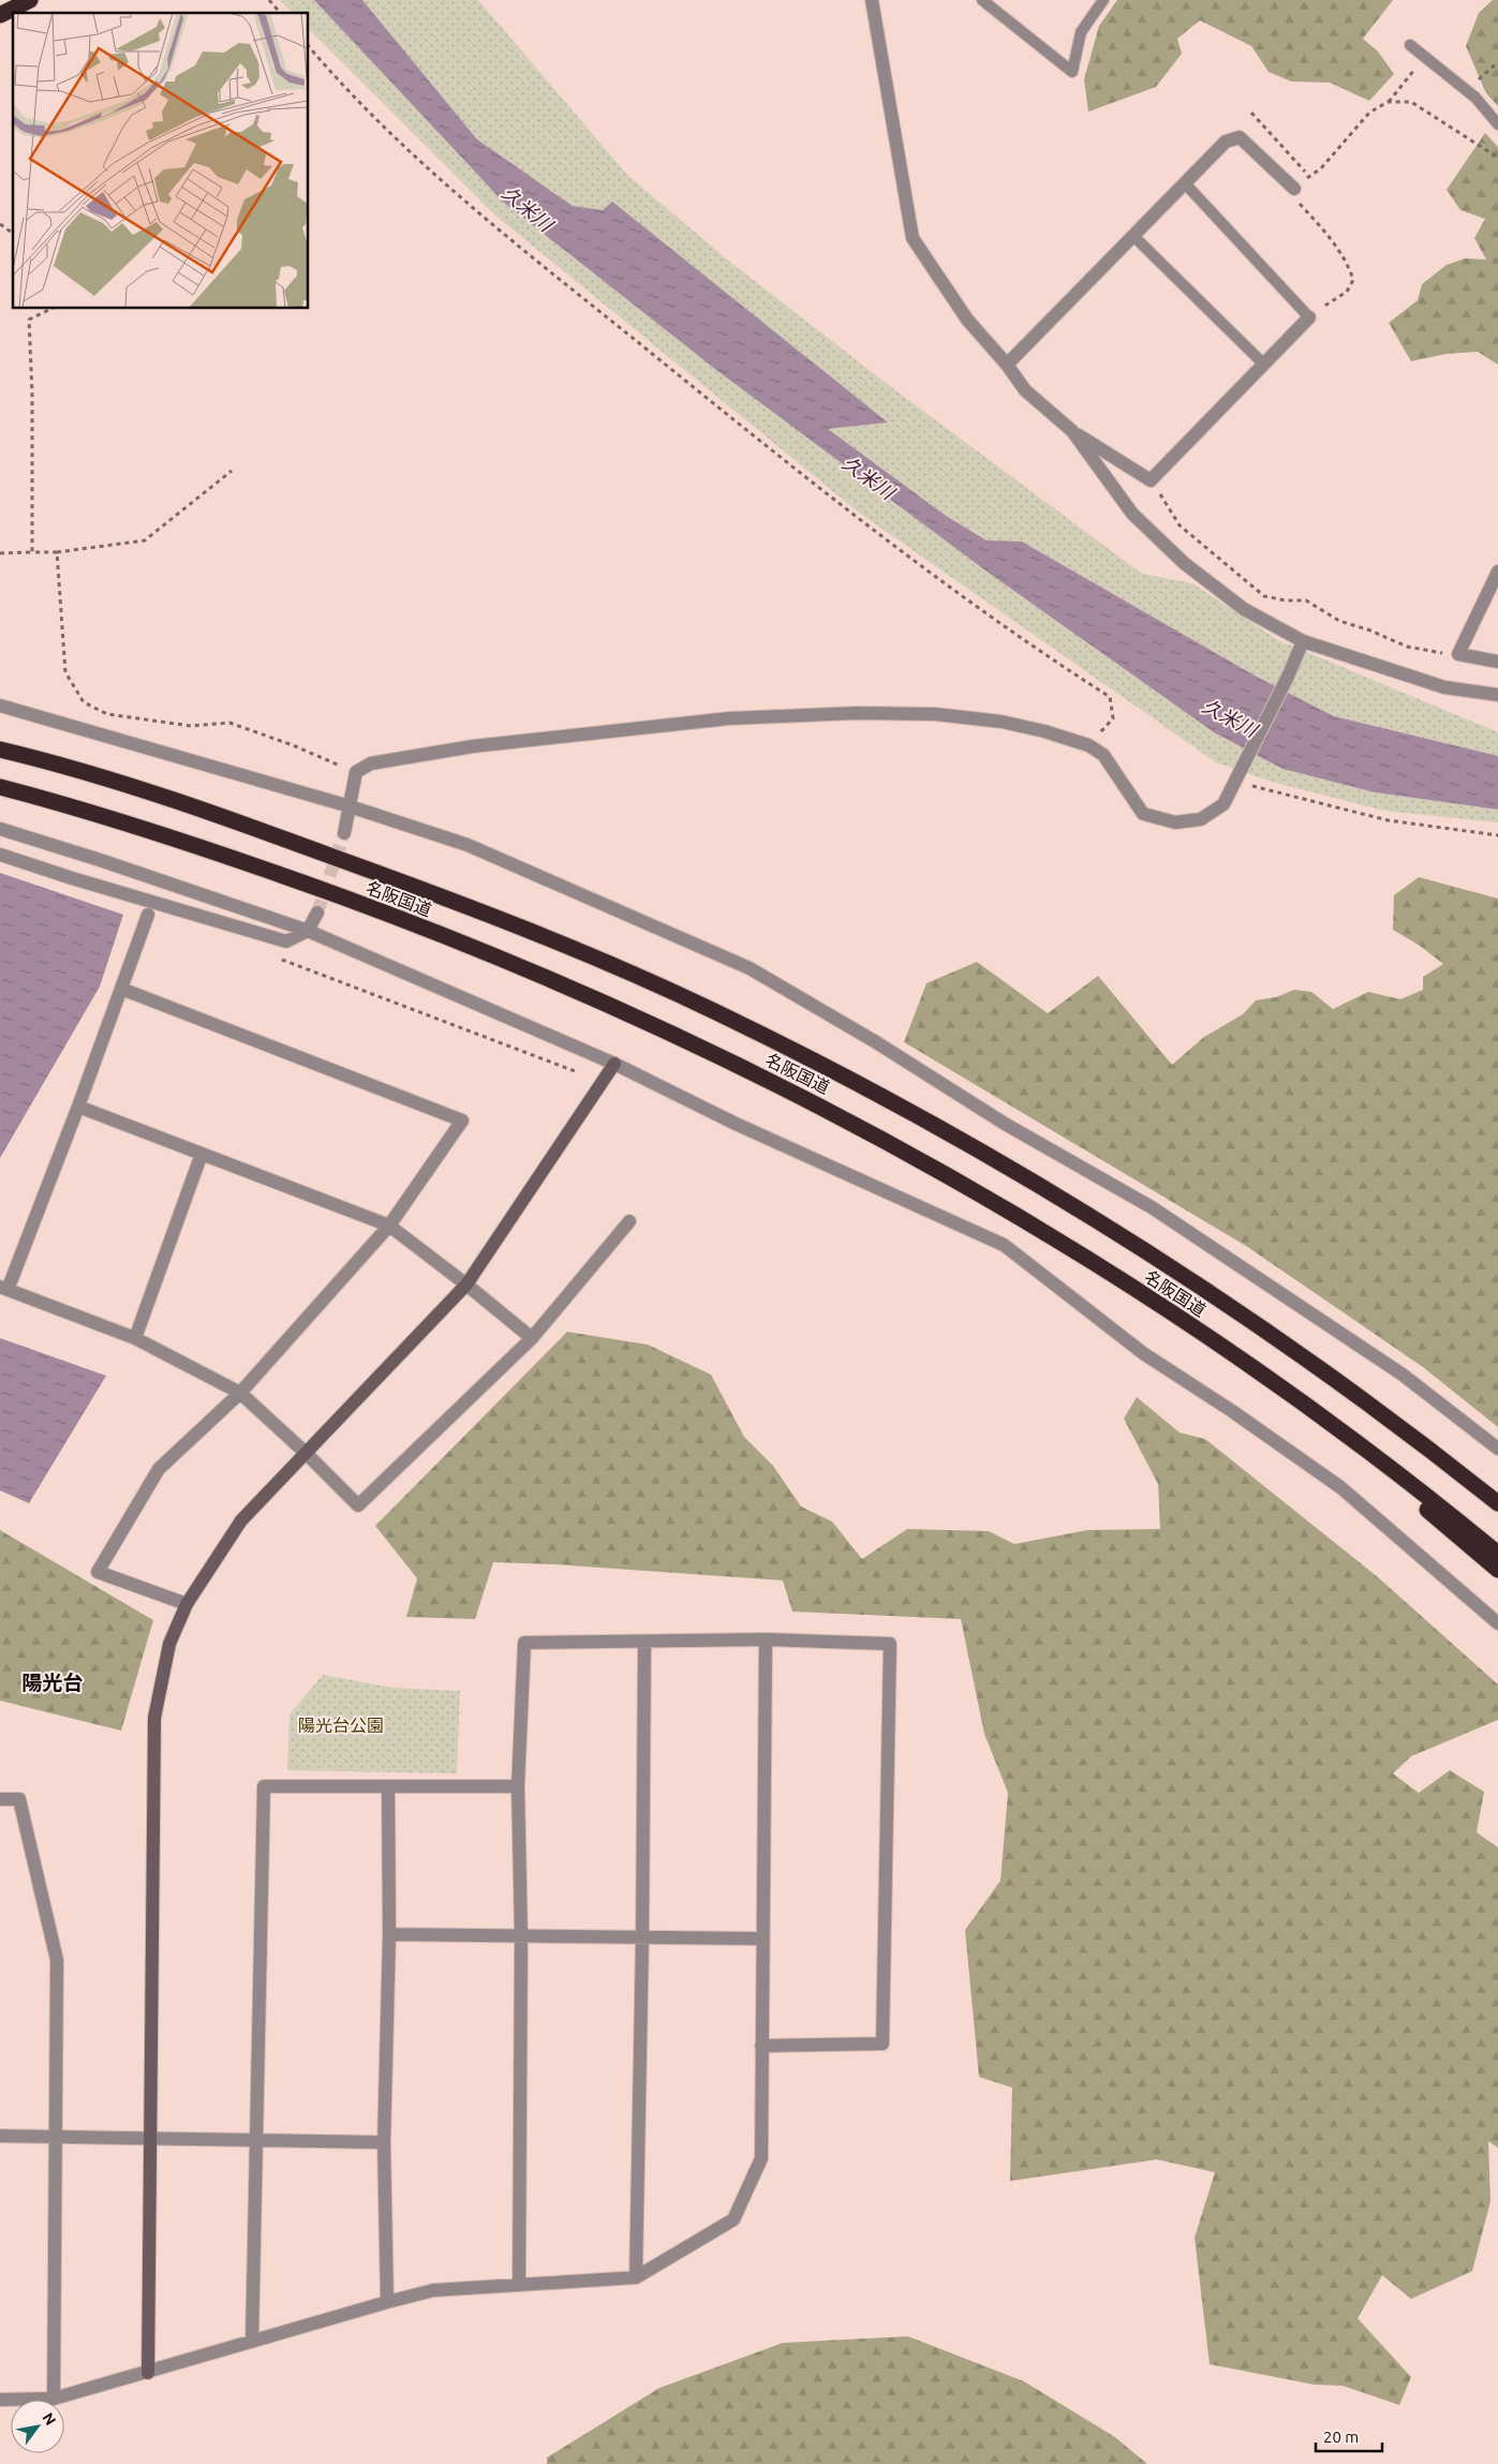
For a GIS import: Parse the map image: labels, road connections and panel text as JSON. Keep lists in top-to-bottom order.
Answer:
{
  "streets": {
    "highway": ["名阪国道"]
  },
  "districts": ["陽光台"],
  "water": ["久米川"],
  "parks": ["陽光台公園"],
  "scale_bar": "20 m",
  "north": "top right"
}
